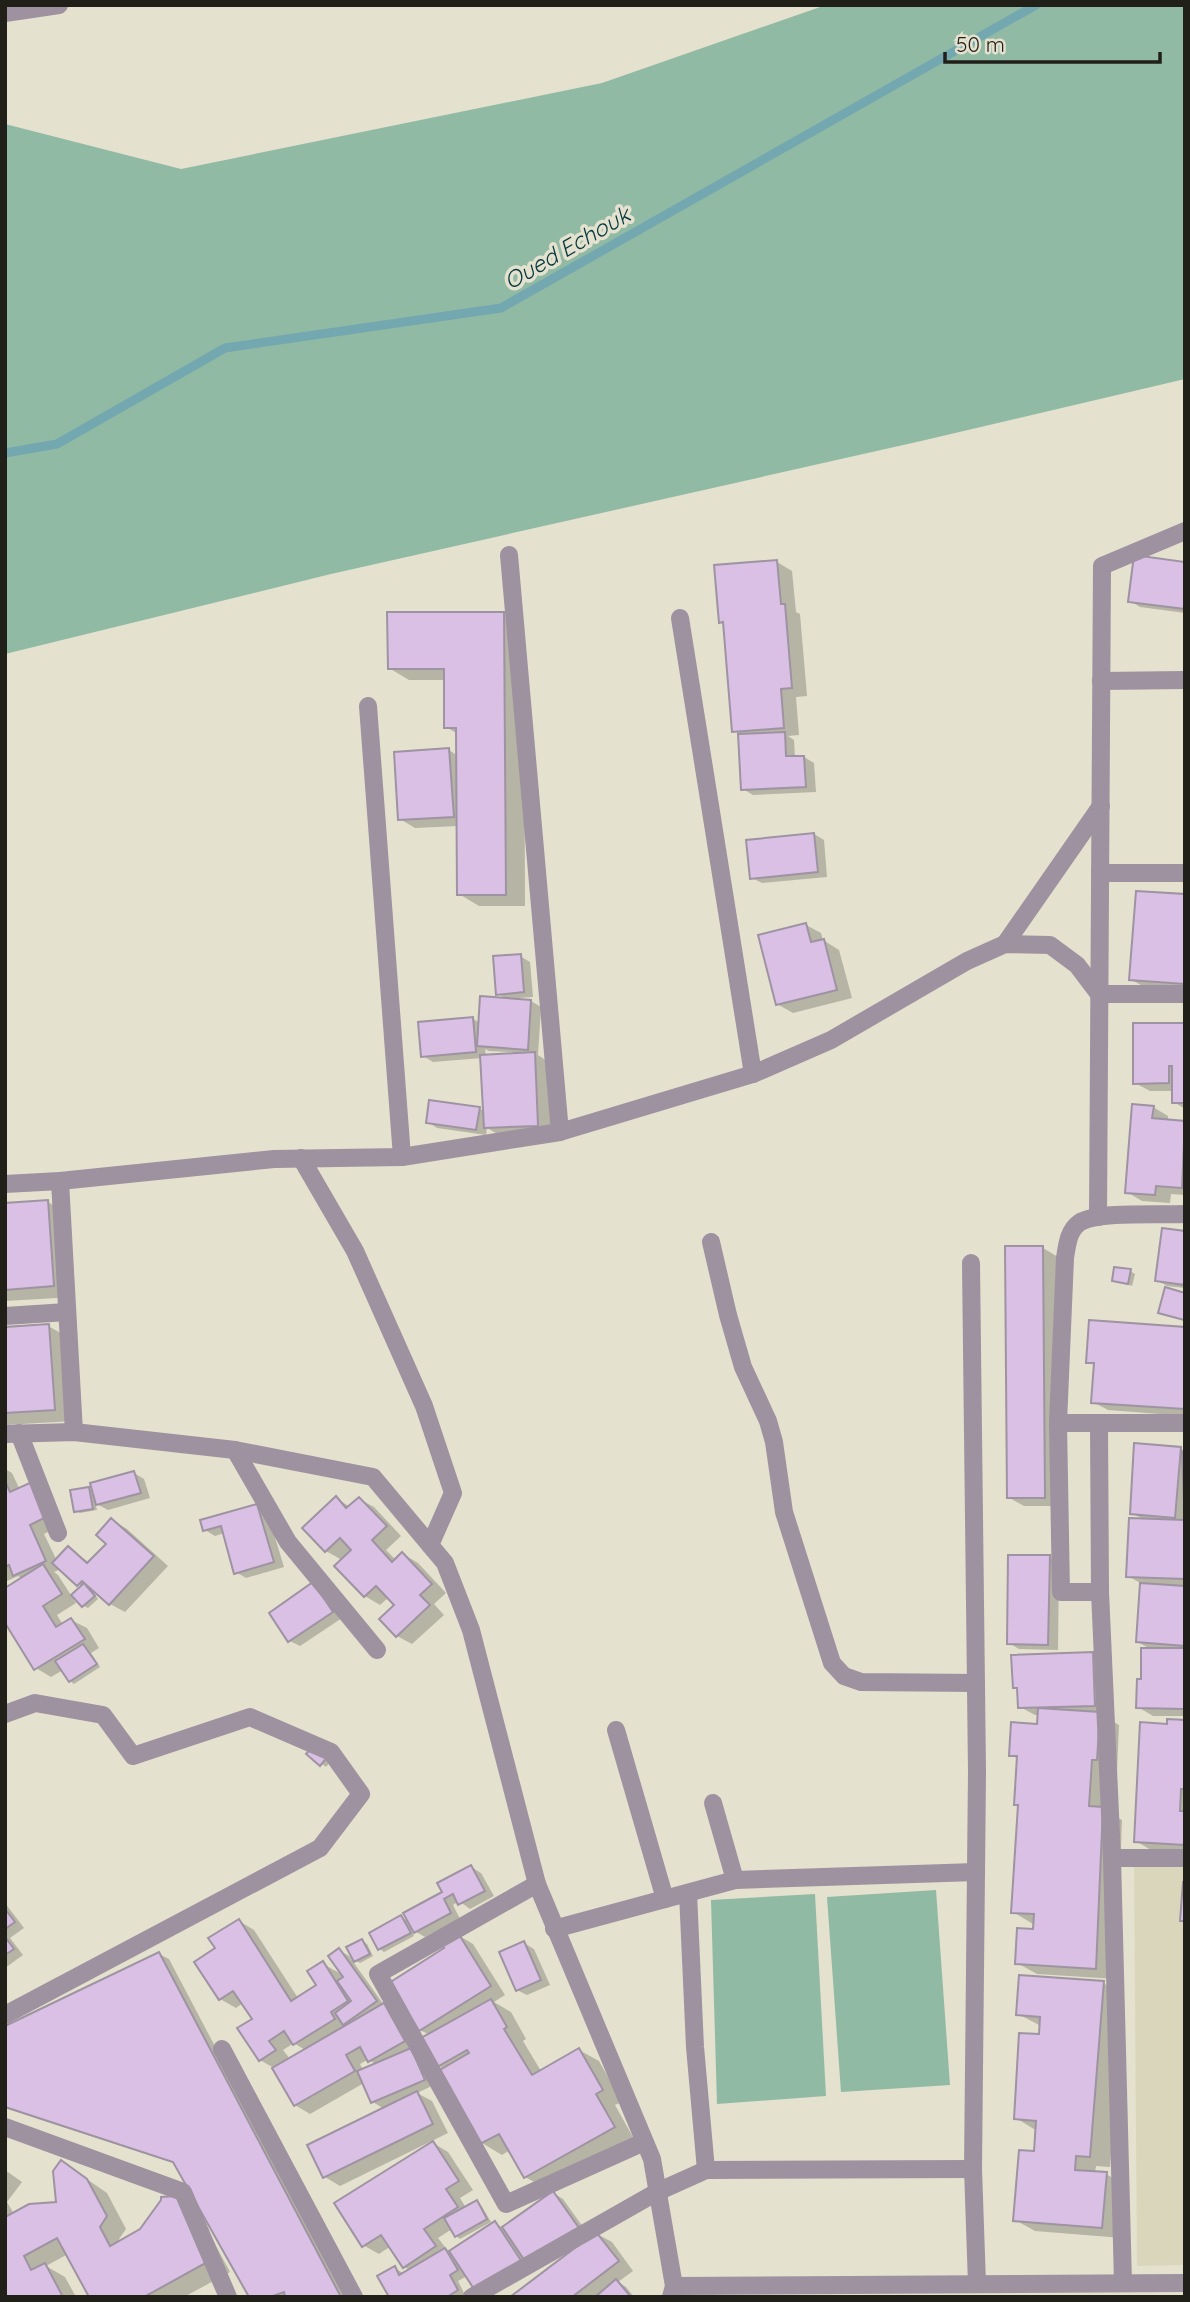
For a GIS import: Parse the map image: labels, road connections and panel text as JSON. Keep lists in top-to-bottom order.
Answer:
{
  "water": ["Oued Echouk"],
  "scale_bar": "50 m"
}
